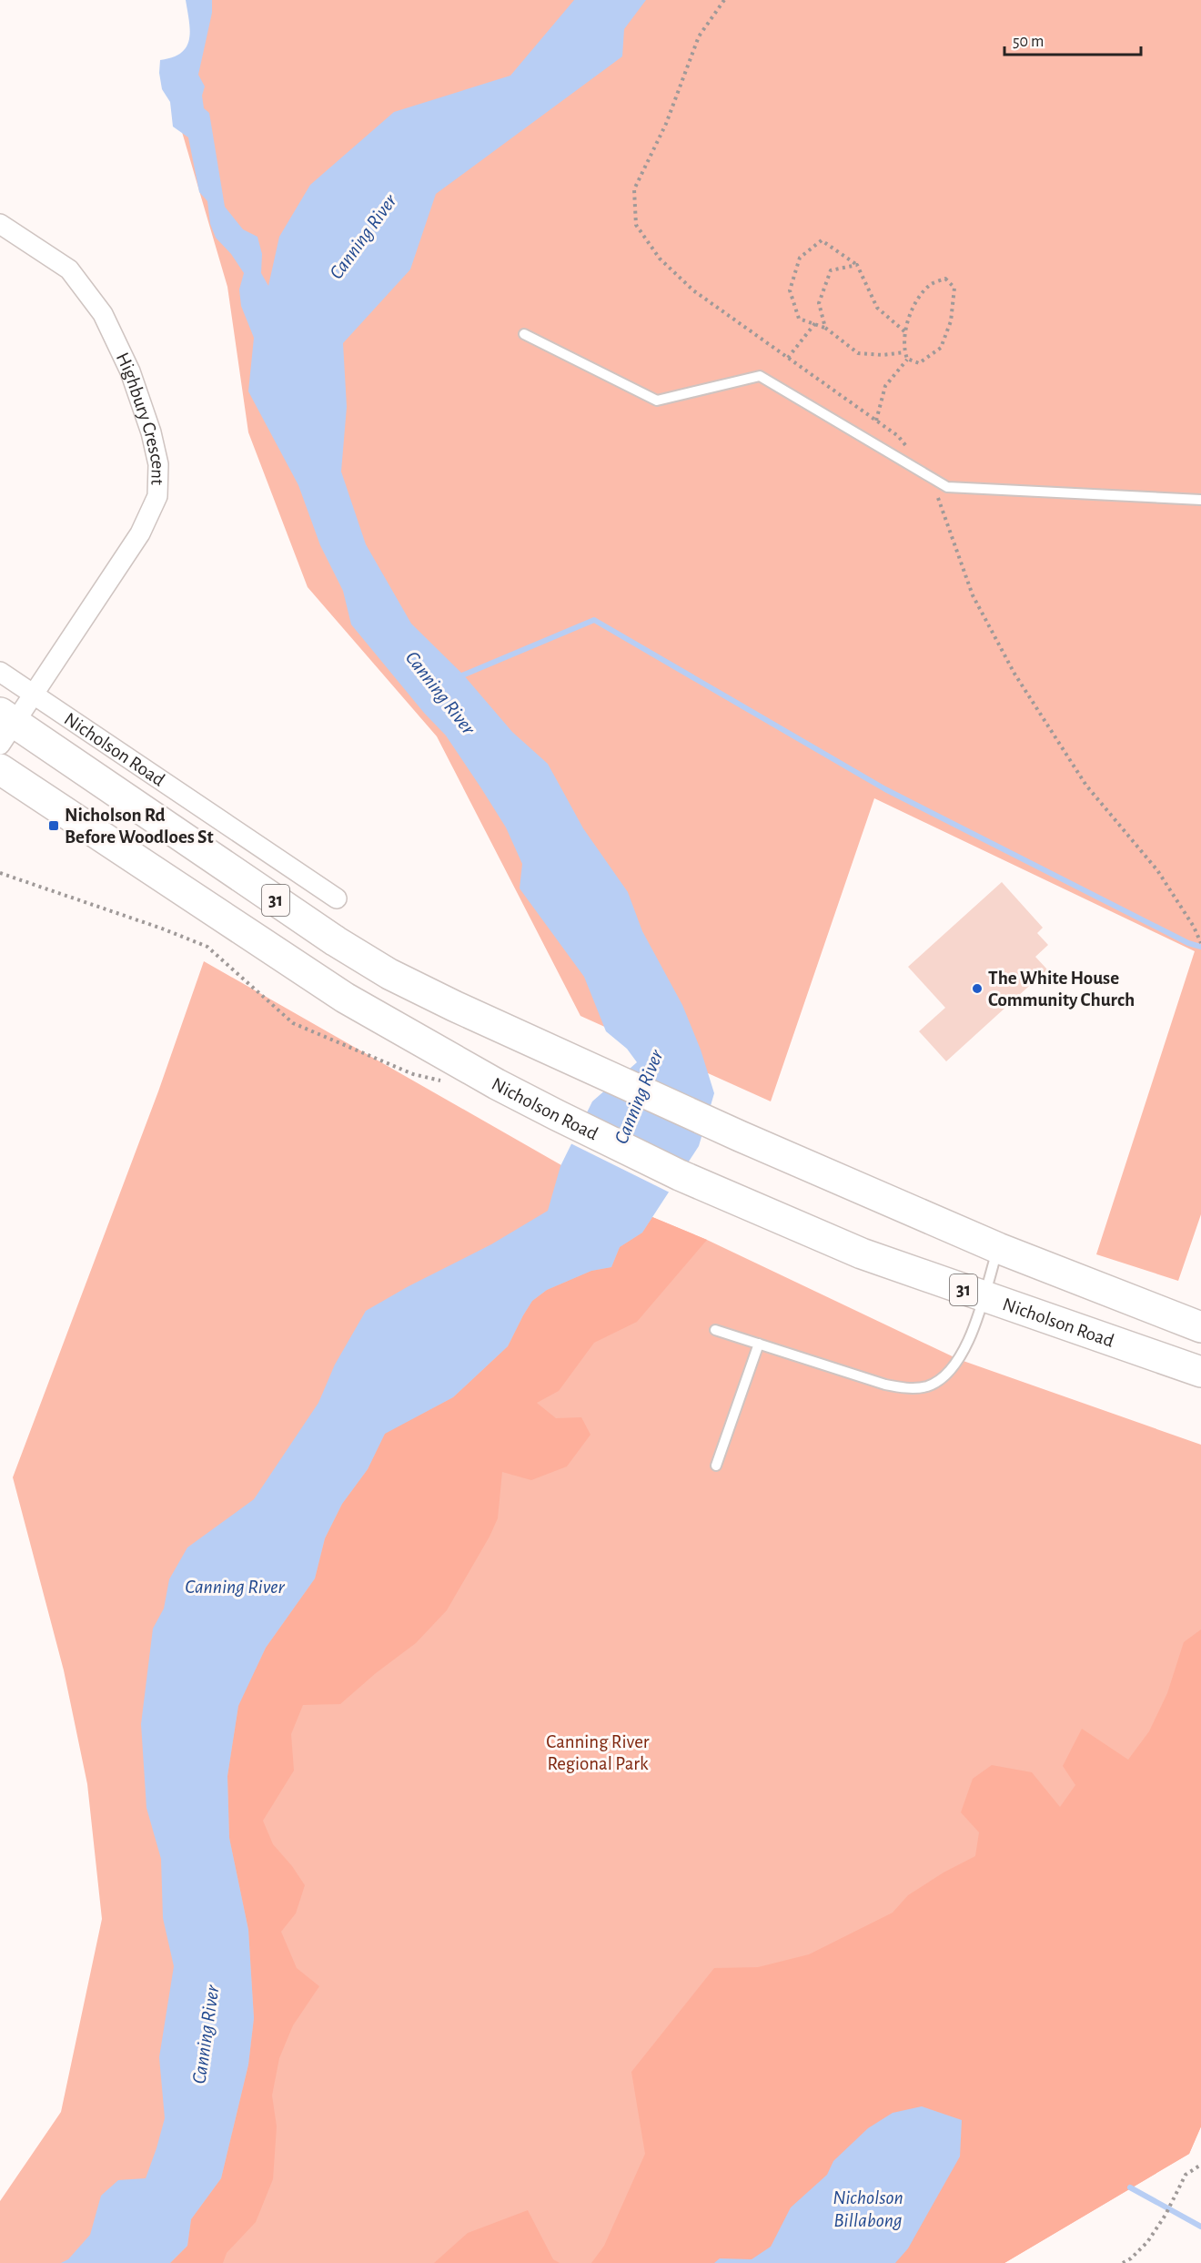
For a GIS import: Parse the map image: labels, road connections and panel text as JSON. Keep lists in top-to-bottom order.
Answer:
{
  "streets": {
    "main road": ["Nicholson Road", "31"],
    "street": ["Highbury Crescent"]
  },
  "crossings": [
    ["Highbury Crescent", "Nicholson Road"]
  ],
  "water": ["Canning River", "Nicholson Billabong"],
  "parks": ["Canning River Regional Park"],
  "places": {
    "transit": ["Nicholson Rd Before Woodloes St"],
    "other": ["The White House Community Church"]
  },
  "scale_bar": "50 m"
}
